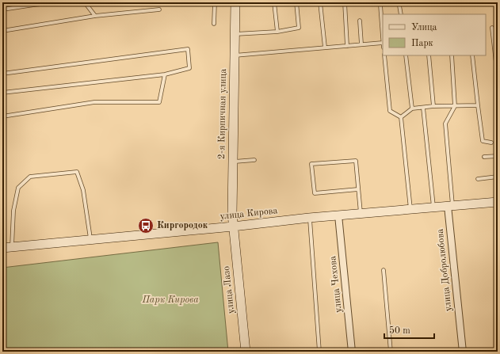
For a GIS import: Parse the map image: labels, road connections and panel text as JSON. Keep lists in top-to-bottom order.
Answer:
{
  "streets": {
    "main road": ["2-я Кирпичная улица", "улица Кирова", "улица Лазо"],
    "street": ["улица Добролюбова", "улица Чехова"]
  },
  "crossings": [
    ["2-я Кирпичная улица", "улица Кирова"],
    ["2-я Кирпичная улица", "улица Лазо"],
    ["улица Кирова", "улица Добролюбова"],
    ["улица Кирова", "улица Чехова"],
    ["улица Кирова", "улица Лазо"]
  ],
  "parks": ["Парк Кирова"],
  "places": {
    "bus stop": ["Киргородок"]
  },
  "legend": ["Улица", "Парк"],
  "scale_bar": "50 m"
}
